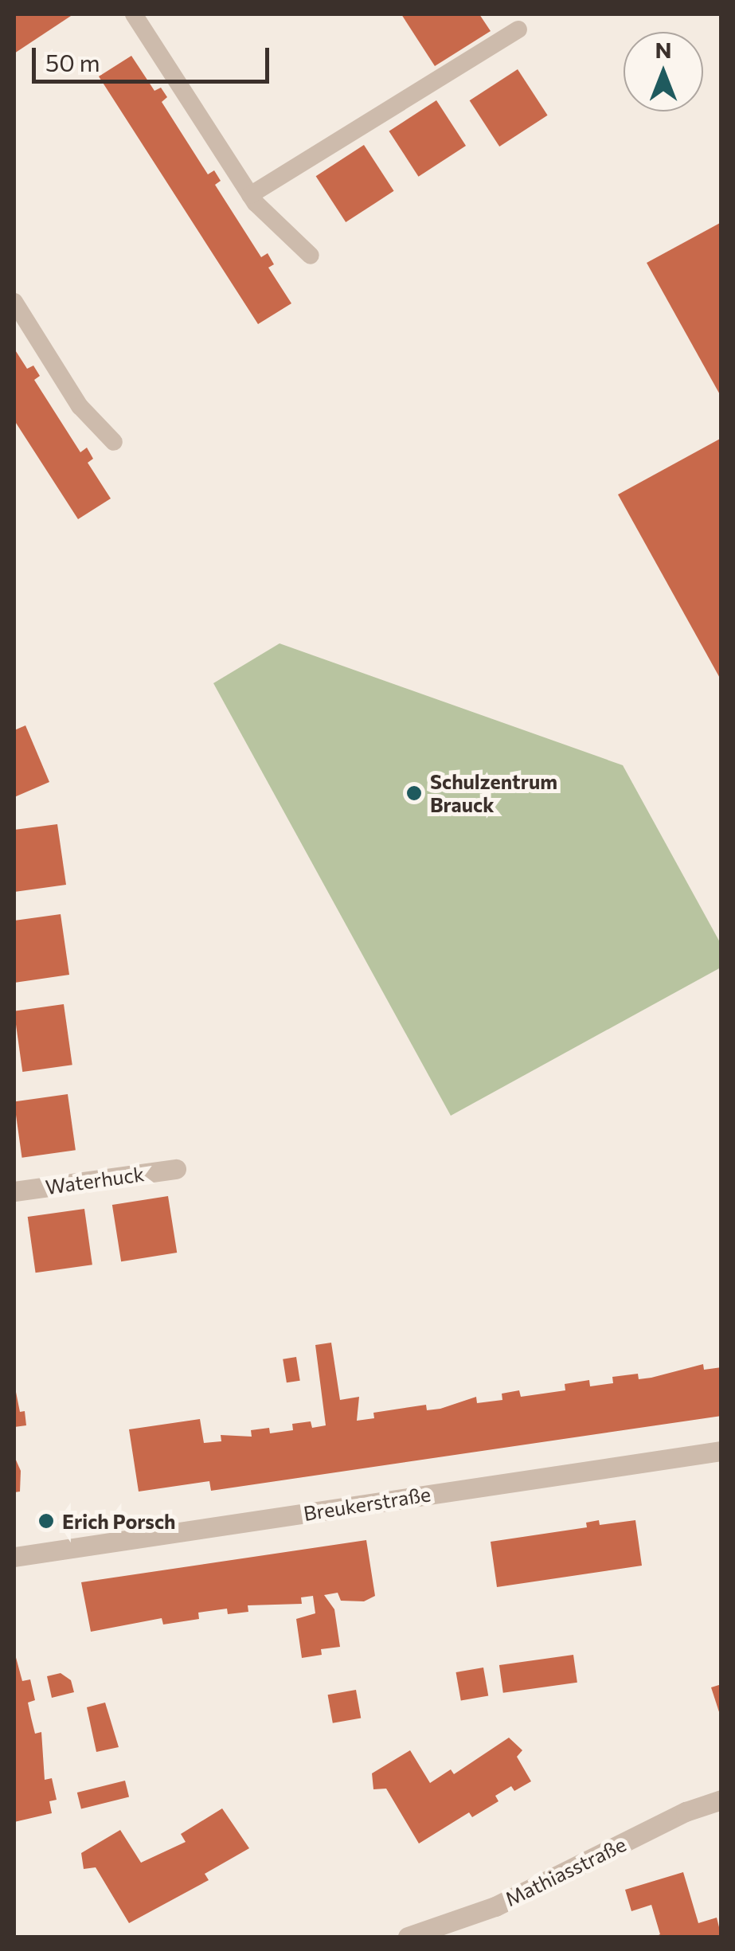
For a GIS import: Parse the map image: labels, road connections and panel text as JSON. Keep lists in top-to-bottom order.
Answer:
{
  "streets": {
    "street": ["Waterhuck", "Breukerstraße", "Mathiasstraße"]
  },
  "places": ["Schulzentrum Brauck", "Erich Porsch"],
  "scale_bar": "50 m",
  "north": "top"
}
